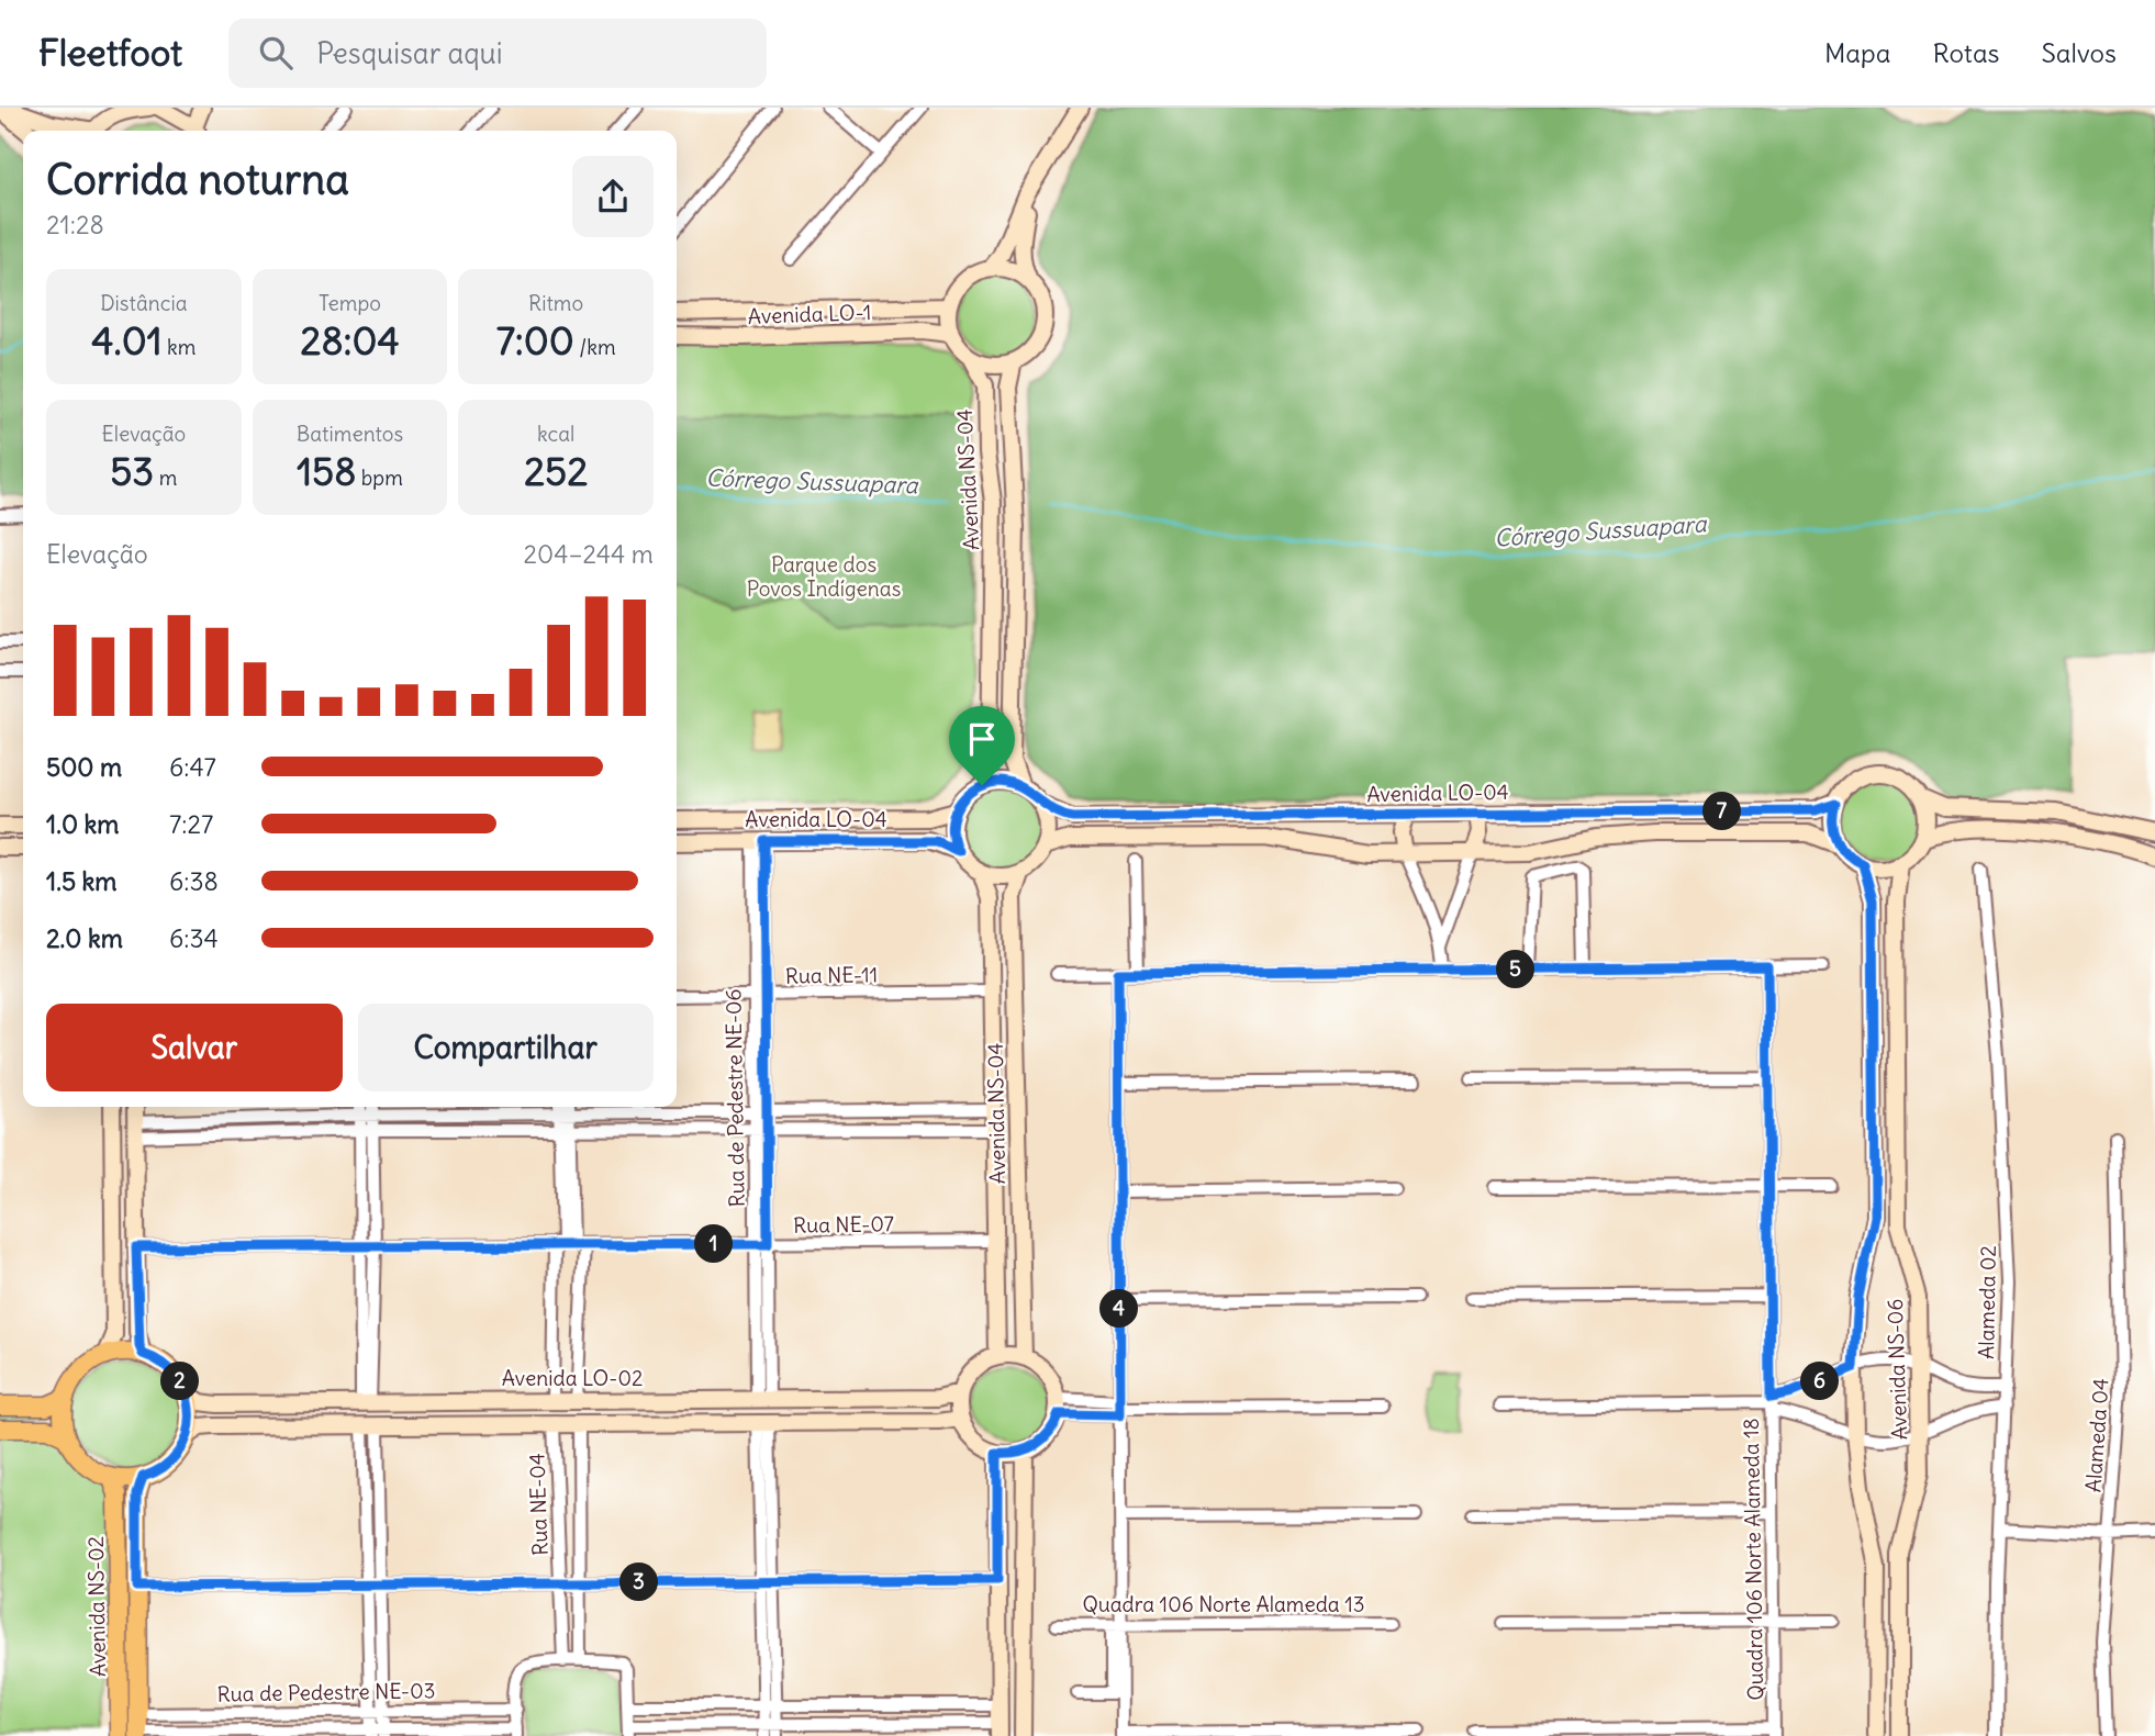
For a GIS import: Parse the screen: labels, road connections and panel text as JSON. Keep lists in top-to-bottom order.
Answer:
{
  "streets": {
    "main road": ["Avenida NS-02"],
    "street": [
      "Avenida LO-1",
      "Avenida NS-04",
      "Avenida LO-04",
      "Rua NE-11",
      "Rua de Pedestre NE-06",
      "Rua NE-07",
      "Alameda 02",
      "Avenida NS-06",
      "Avenida LO-02",
      "Alameda 04",
      "Rua NE-04",
      "Quadra 106 Norte Alameda 18",
      "Quadra 106 Norte Alameda 13",
      "Rua de Pedestre NE-03"
    ]
  },
  "crossings": [
    ["Avenida LO-1", "Avenida NS-04"],
    ["Avenida NS-04", "Avenida LO-04"],
    ["Avenida NS-04", "Rua NE-11"],
    ["Avenida NS-04", "Rua NE-07"],
    ["Avenida NS-04", "Avenida LO-02"],
    ["Avenida LO-04", "Rua de Pedestre NE-06"],
    ["Avenida LO-04", "Avenida NS-06"],
    ["Rua NE-11", "Rua de Pedestre NE-06"],
    ["Rua de Pedestre NE-06", "Rua NE-07"],
    ["Rua de Pedestre NE-06", "Avenida LO-02"],
    ["Avenida LO-02", "Avenida NS-02"],
    ["Avenida NS-02", "Rua de Pedestre NE-03"]
  ],
  "water": ["Córrego Sussuapara"],
  "parks": ["Parque dos Povos Indígenas"],
  "page": {
    "header": "Fleetfoot",
    "search": "Pesquisar aqui",
    "nav": ["Mapa", "Rotas", "Salvos"],
    "heading": ["Corrida noturna", "21:28"],
    "stats": [
      ["Distância", "4.01 km"],
      ["Tempo", "28:04"],
      ["Ritmo", "7:00 /km"],
      ["Elevação", "53 m"],
      ["Batimentos", "158 bpm"],
      ["kcal", "252"]
    ],
    "chart": ["Elevação", "204–244 m"],
    "list": [
      {
        "name": "500 m",
        "note": "6:47"
      },
      {
        "name": "1.0 km",
        "note": "7:27"
      },
      {
        "name": "1.5 km",
        "note": "6:38"
      },
      {
        "name": "2.0 km",
        "note": "6:34"
      }
    ],
    "pins": [
      "7",
      "5",
      "1",
      "4",
      "2",
      "6",
      "3"
    ],
    "buttons": ["Salvar", "Compartilhar"]
  }
}
